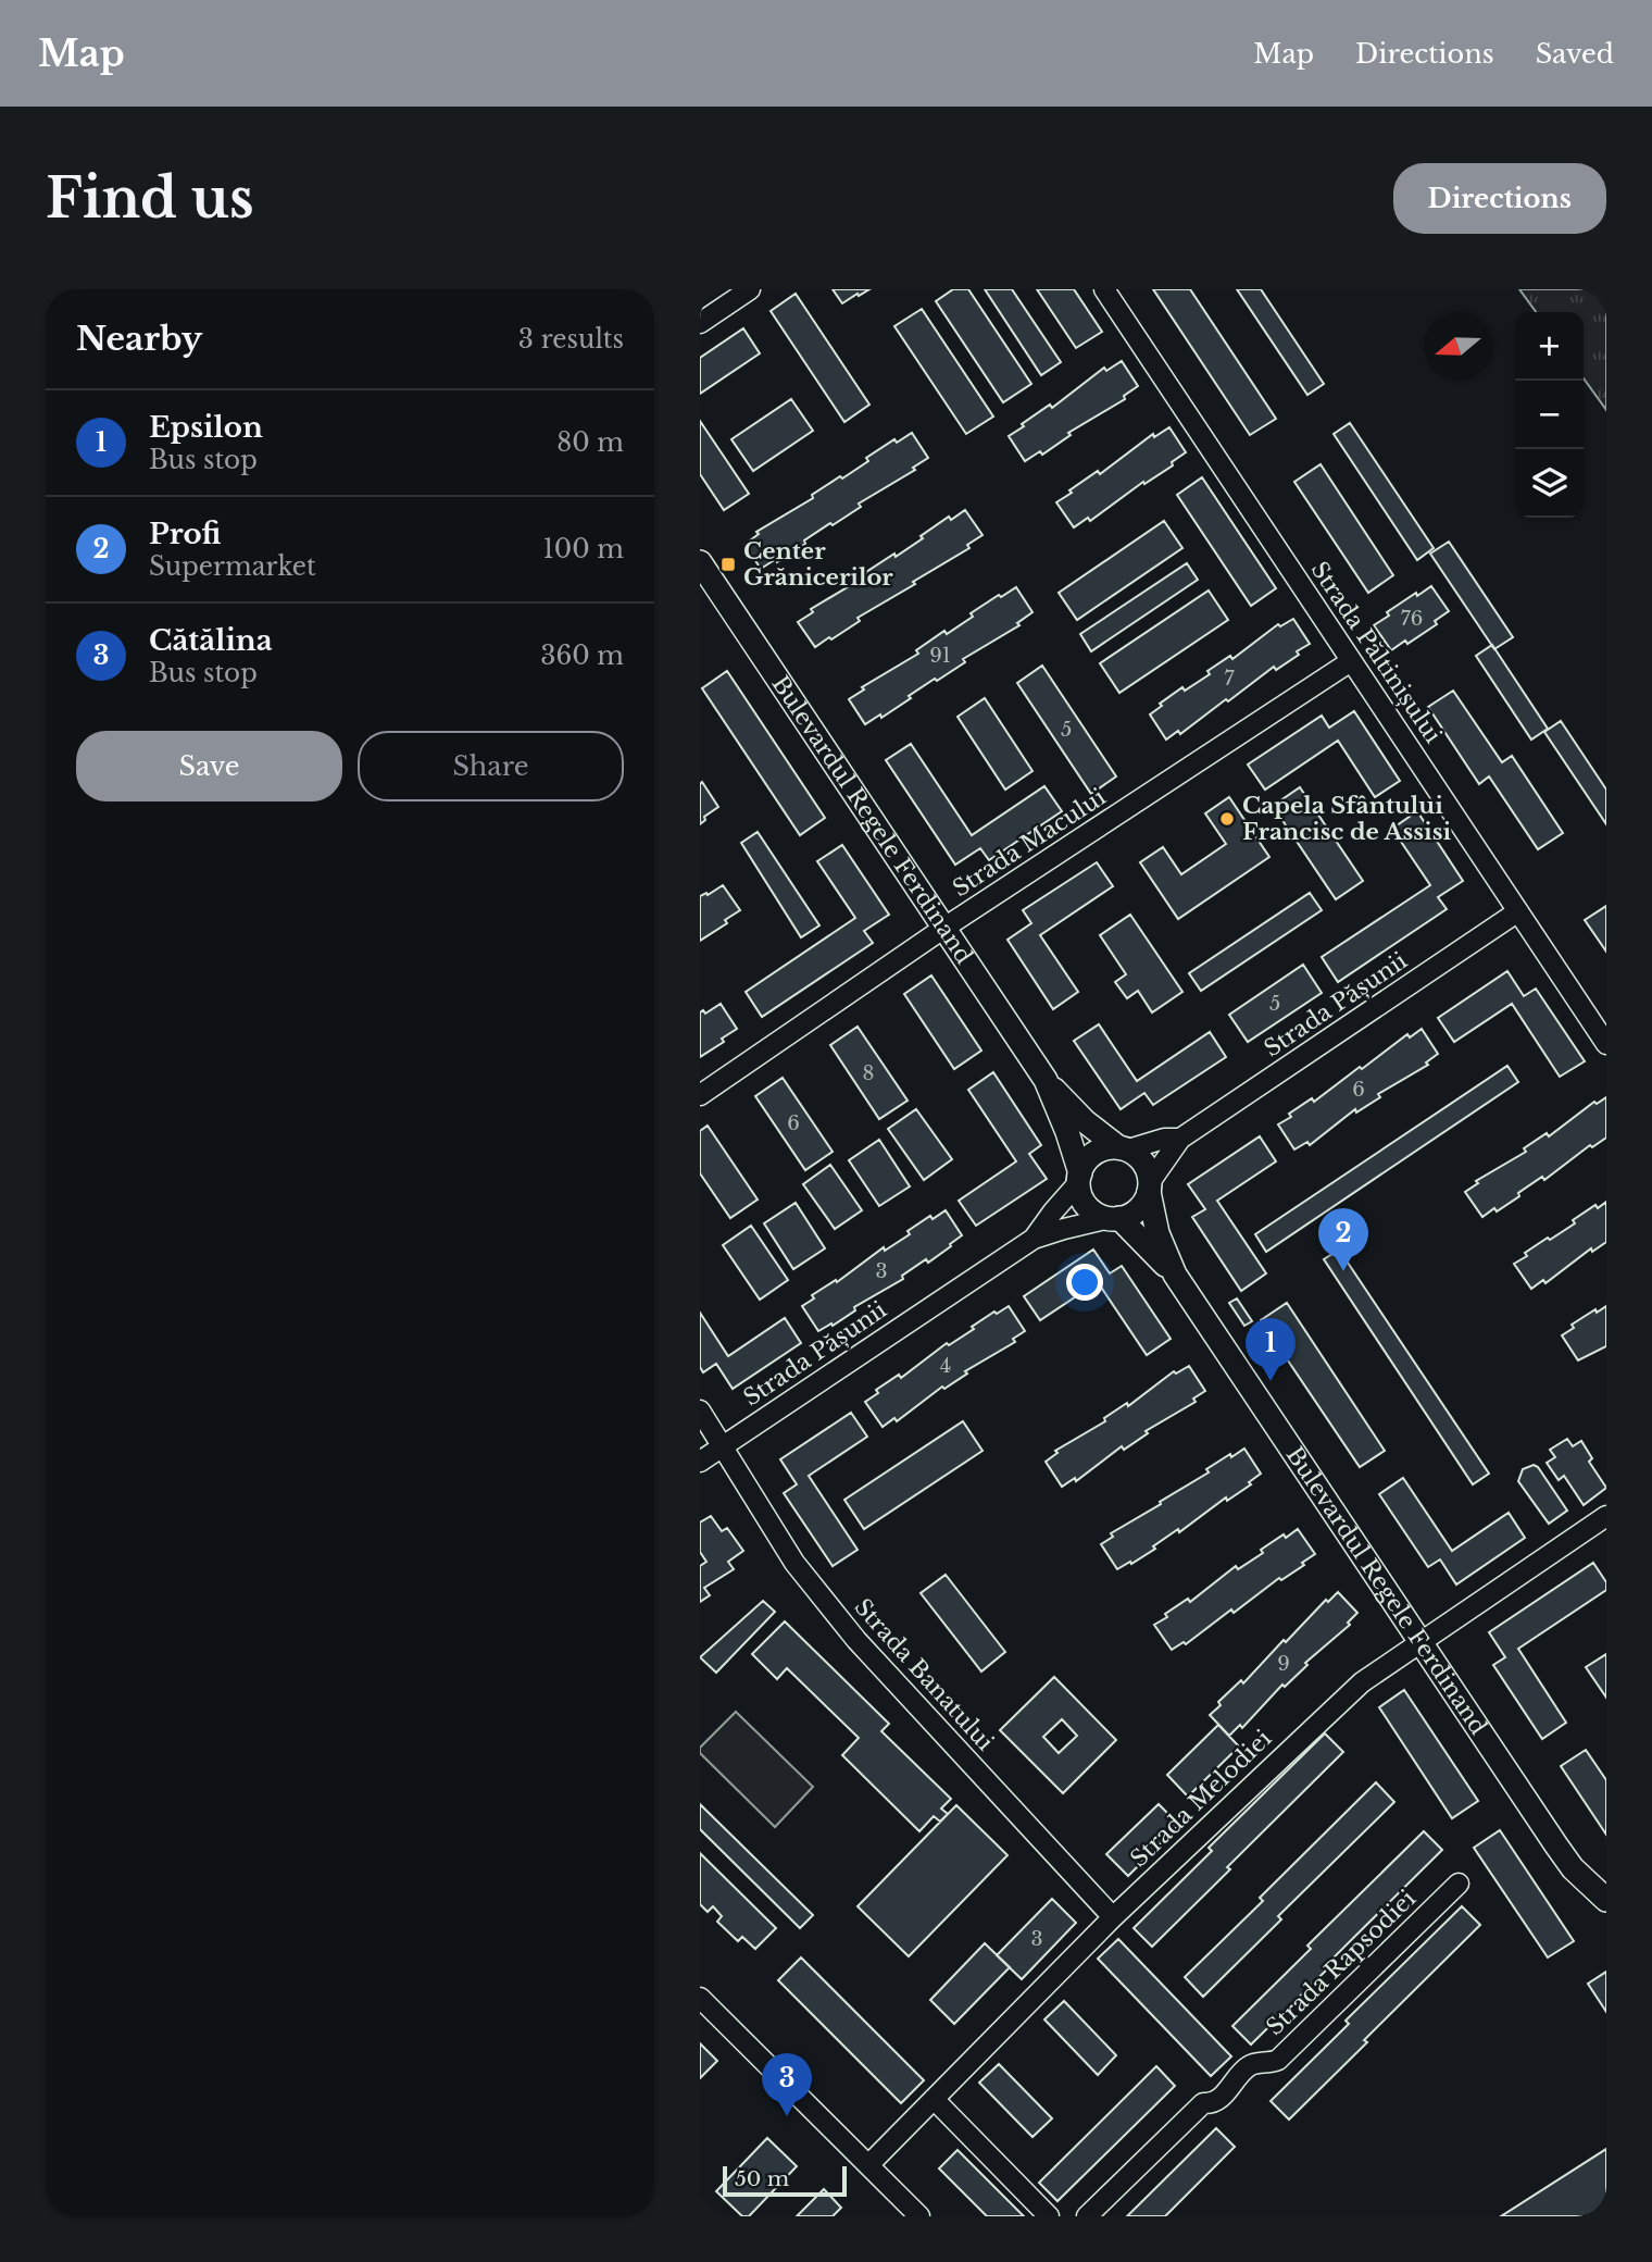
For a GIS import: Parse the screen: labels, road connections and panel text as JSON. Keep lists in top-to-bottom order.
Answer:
{
  "streets": {
    "main road": ["Bulevardul Regele Ferdinand"],
    "street": [
      "Strada Păltinișului",
      "Strada Macului",
      "Strada Pășunii",
      "Strada Banatului",
      "Strada Melodiei",
      "Strada Rapsodiei"
    ]
  },
  "crossings": [
    ["Strada Păltinișului", "Strada Macului"],
    ["Strada Păltinișului", "Strada Pășunii"],
    ["Bulevardul Regele Ferdinand", "Strada Macului"],
    ["Bulevardul Regele Ferdinand", "Strada Pășunii"],
    ["Bulevardul Regele Ferdinand", "Strada Melodiei"],
    ["Strada Pășunii", "Strada Banatului"],
    ["Strada Banatului", "Strada Melodiei"]
  ],
  "places": {
    "transit": ["Center Grănicerilor"],
    "other": ["Capela Sfântului Francisc de Assisi"]
  },
  "house_numbers": [
    "76",
    "91",
    "7",
    "5",
    "5",
    "8",
    "6",
    "6",
    "3",
    "4",
    "9",
    "3"
  ],
  "scale_bar": "50 m",
  "north": "left",
  "page": {
    "header": "Map",
    "nav": ["Map", "Directions", "Saved"],
    "buttons": [
      "Directions",
      ["Save", "Share"]
    ],
    "title": "Find us",
    "heading": ["Nearby", "3 results"],
    "map_buttons": ["+", "−"],
    "list": [
      {
        "mark": "1",
        "name": "Epsilon",
        "note": "Bus stop",
        "value": "80 m"
      },
      {
        "mark": "2",
        "name": "Profi",
        "note": "Supermarket",
        "value": "100 m"
      },
      {
        "mark": "3",
        "name": "Cătălina",
        "note": "Bus stop",
        "value": "360 m"
      }
    ],
    "pins": ["2", "1", "3"],
    "scale": "50 m"
  }
}
